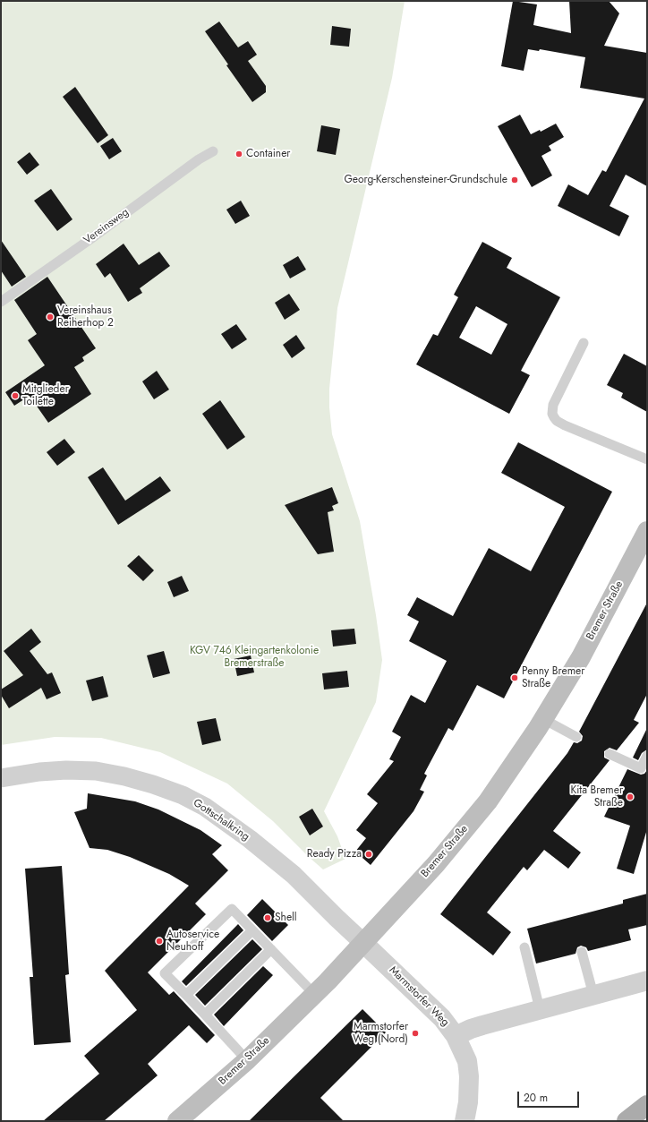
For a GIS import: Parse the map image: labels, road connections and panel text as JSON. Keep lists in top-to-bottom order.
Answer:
{
  "streets": {
    "main road": ["Bremer Straße"],
    "street": ["Gottschalkring", "Marmstorfer Weg"],
    "lane": ["Vereinsweg"]
  },
  "crossings": [
    ["Bremer Straße", "Gottschalkring"],
    ["Bremer Straße", "Marmstorfer Weg"],
    ["Gottschalkring", "Marmstorfer Weg"]
  ],
  "parks": ["KGV 746 Kleingartenkolonie Bremerstraße"],
  "places": [
    "Container",
    "Georg-Kerschensteiner-Grundschule",
    "Vereinshaus Reiherhop 2",
    "Mitglieder Toilette",
    "Penny Bremer Straße",
    "Kita Bremer Straße",
    "Ready Pizza",
    "Shell",
    "Autoservice Neuhoff",
    "Marmstorfer Weg (Nord)"
  ],
  "scale_bar": "20 m"
}
